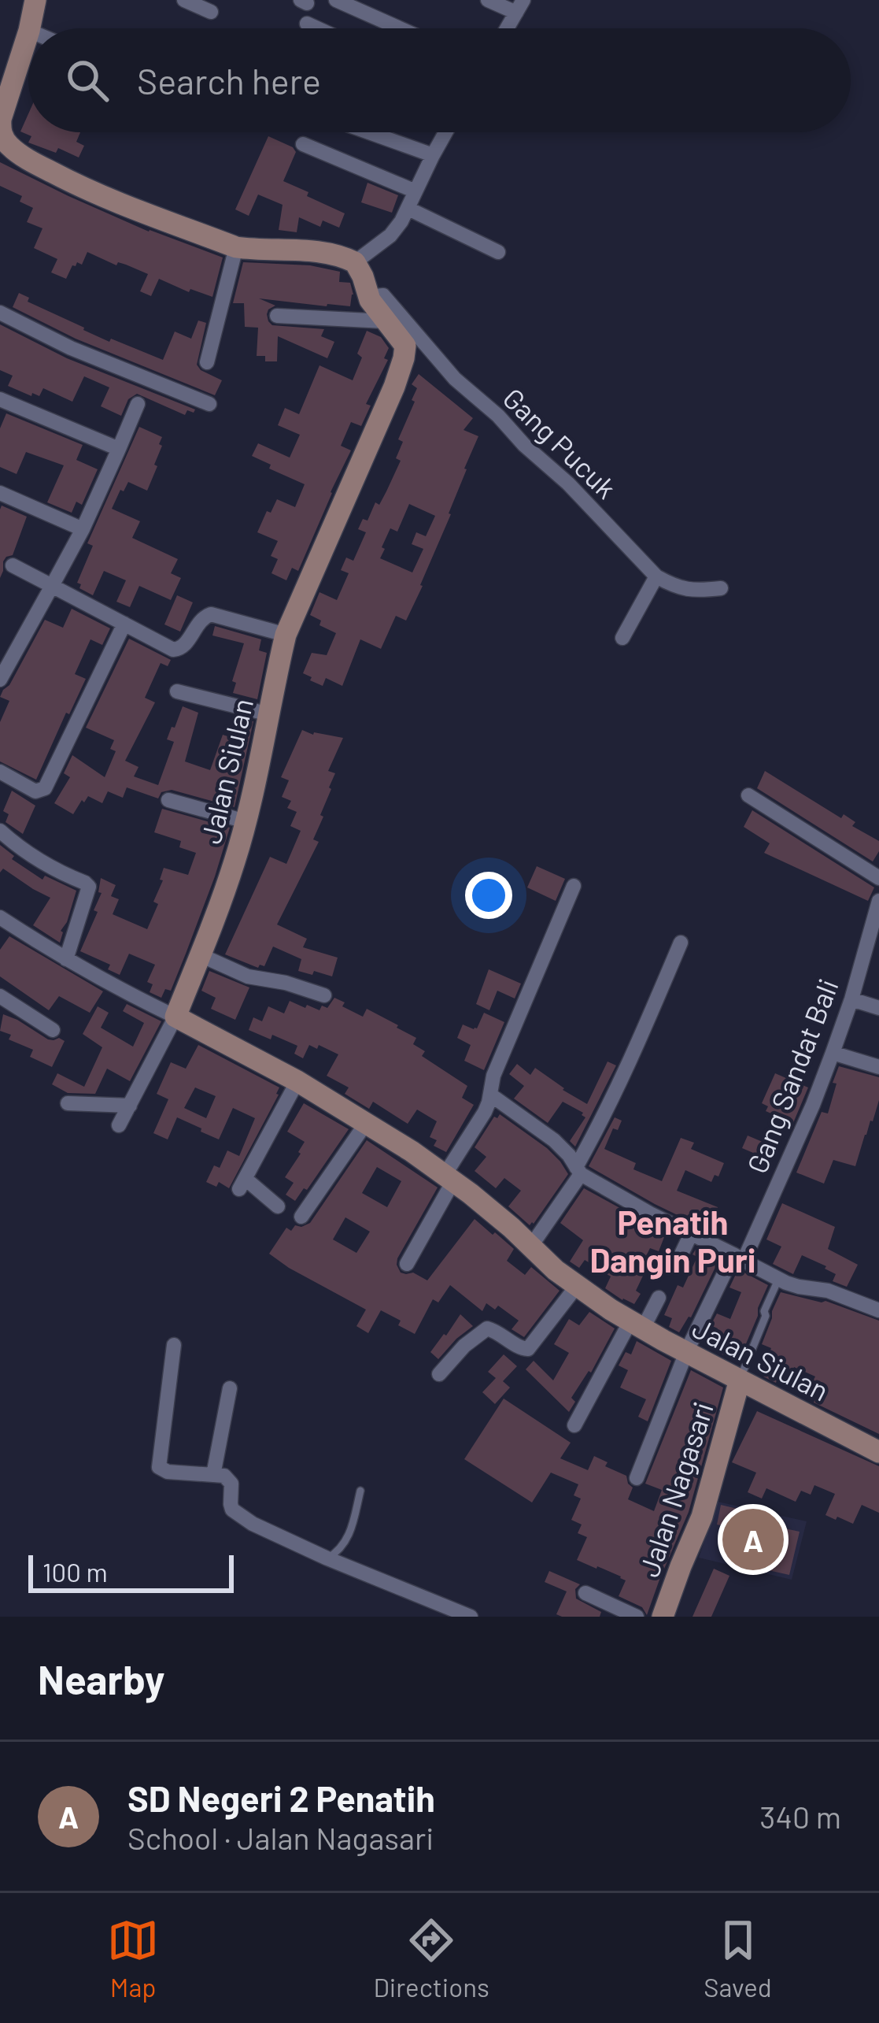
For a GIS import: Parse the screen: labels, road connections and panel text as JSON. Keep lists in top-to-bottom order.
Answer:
{
  "streets": {
    "street": [
      "Gang Pucuk",
      "Jalan Siulan",
      "Gang Sandat Bali",
      "Jalan Nagasari"
    ]
  },
  "crossings": [
    ["Gang Pucuk", "Jalan Siulan"],
    ["Jalan Siulan", "Gang Sandat Bali"],
    ["Jalan Siulan", "Jalan Nagasari"]
  ],
  "districts": ["Penatih Dangin Puri"],
  "scale_bar": "100 m",
  "page": {
    "search": "Search here",
    "pins": "A",
    "scale": "100 m",
    "heading": "Nearby",
    "list": [
      {
        "mark": "A",
        "name": "SD Negeri 2 Penatih",
        "note": "School · Jalan Nagasari",
        "value": "340 m"
      }
    ],
    "nav": ["Map", "Directions", "Saved"]
  }
}
